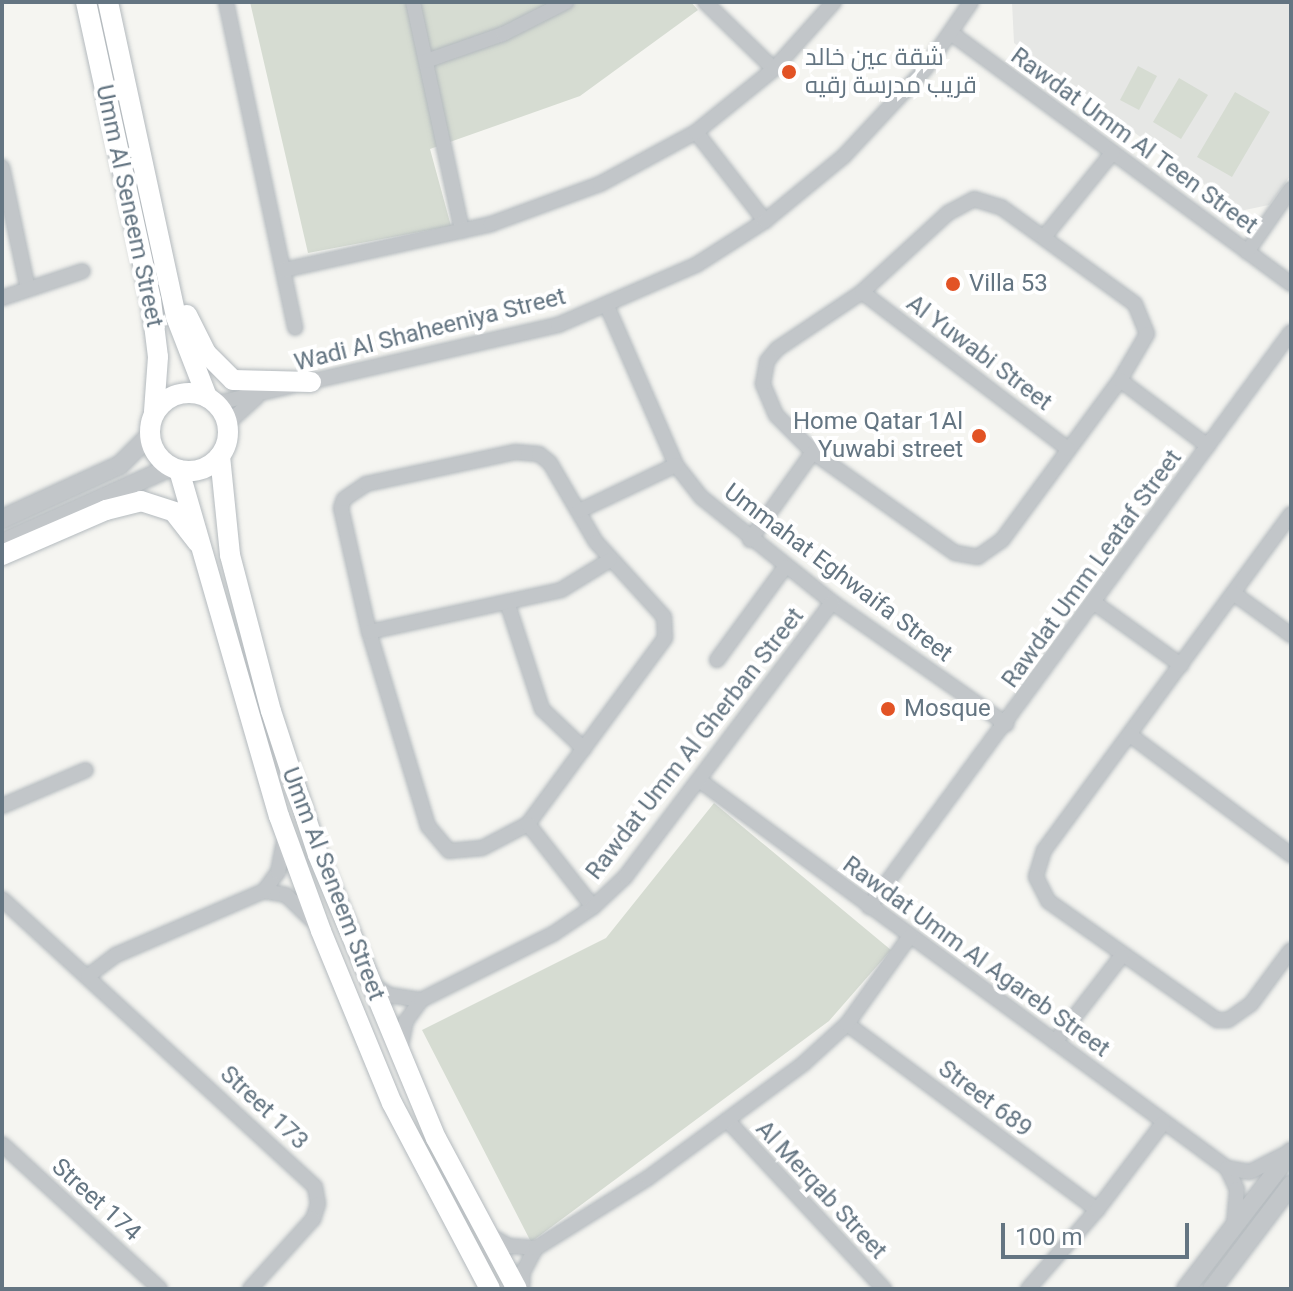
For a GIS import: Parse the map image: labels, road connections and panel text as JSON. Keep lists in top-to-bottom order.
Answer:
{
  "streets": {
    "main road": ["Umm Al Seneem Street"],
    "street": [
      "Rawdat Umm Al Teen Street",
      "Wadi Al Shaheeniya Street",
      "Al Yuwabi Street",
      "Rawdat Umm Leataf Street",
      "Ummahat Eghwaifa Street",
      "Rawdat Umm Al Gherban Street",
      "Rawdat Umm Al Agareb Street",
      "Street 689",
      "Street 173",
      "Al Merqab Street",
      "Street 174"
    ]
  },
  "crossings": [
    ["Rawdat Umm Al Teen Street", "Wadi Al Shaheeniya Street"],
    ["Umm Al Seneem Street", "Wadi Al Shaheeniya Street"],
    ["Wadi Al Shaheeniya Street", "Ummahat Eghwaifa Street"],
    ["Rawdat Umm Leataf Street", "Ummahat Eghwaifa Street"],
    ["Rawdat Umm Leataf Street", "Rawdat Umm Al Agareb Street"],
    ["Ummahat Eghwaifa Street", "Rawdat Umm Al Gherban Street"],
    ["Rawdat Umm Al Gherban Street", "Rawdat Umm Al Agareb Street"]
  ],
  "places": [
    "شقة عين خالد قريب مدرسة رقيه",
    "Villa 53",
    "Home Qatar 1Al Yuwabi street",
    "Mosque"
  ],
  "scale_bar": "100 m"
}
